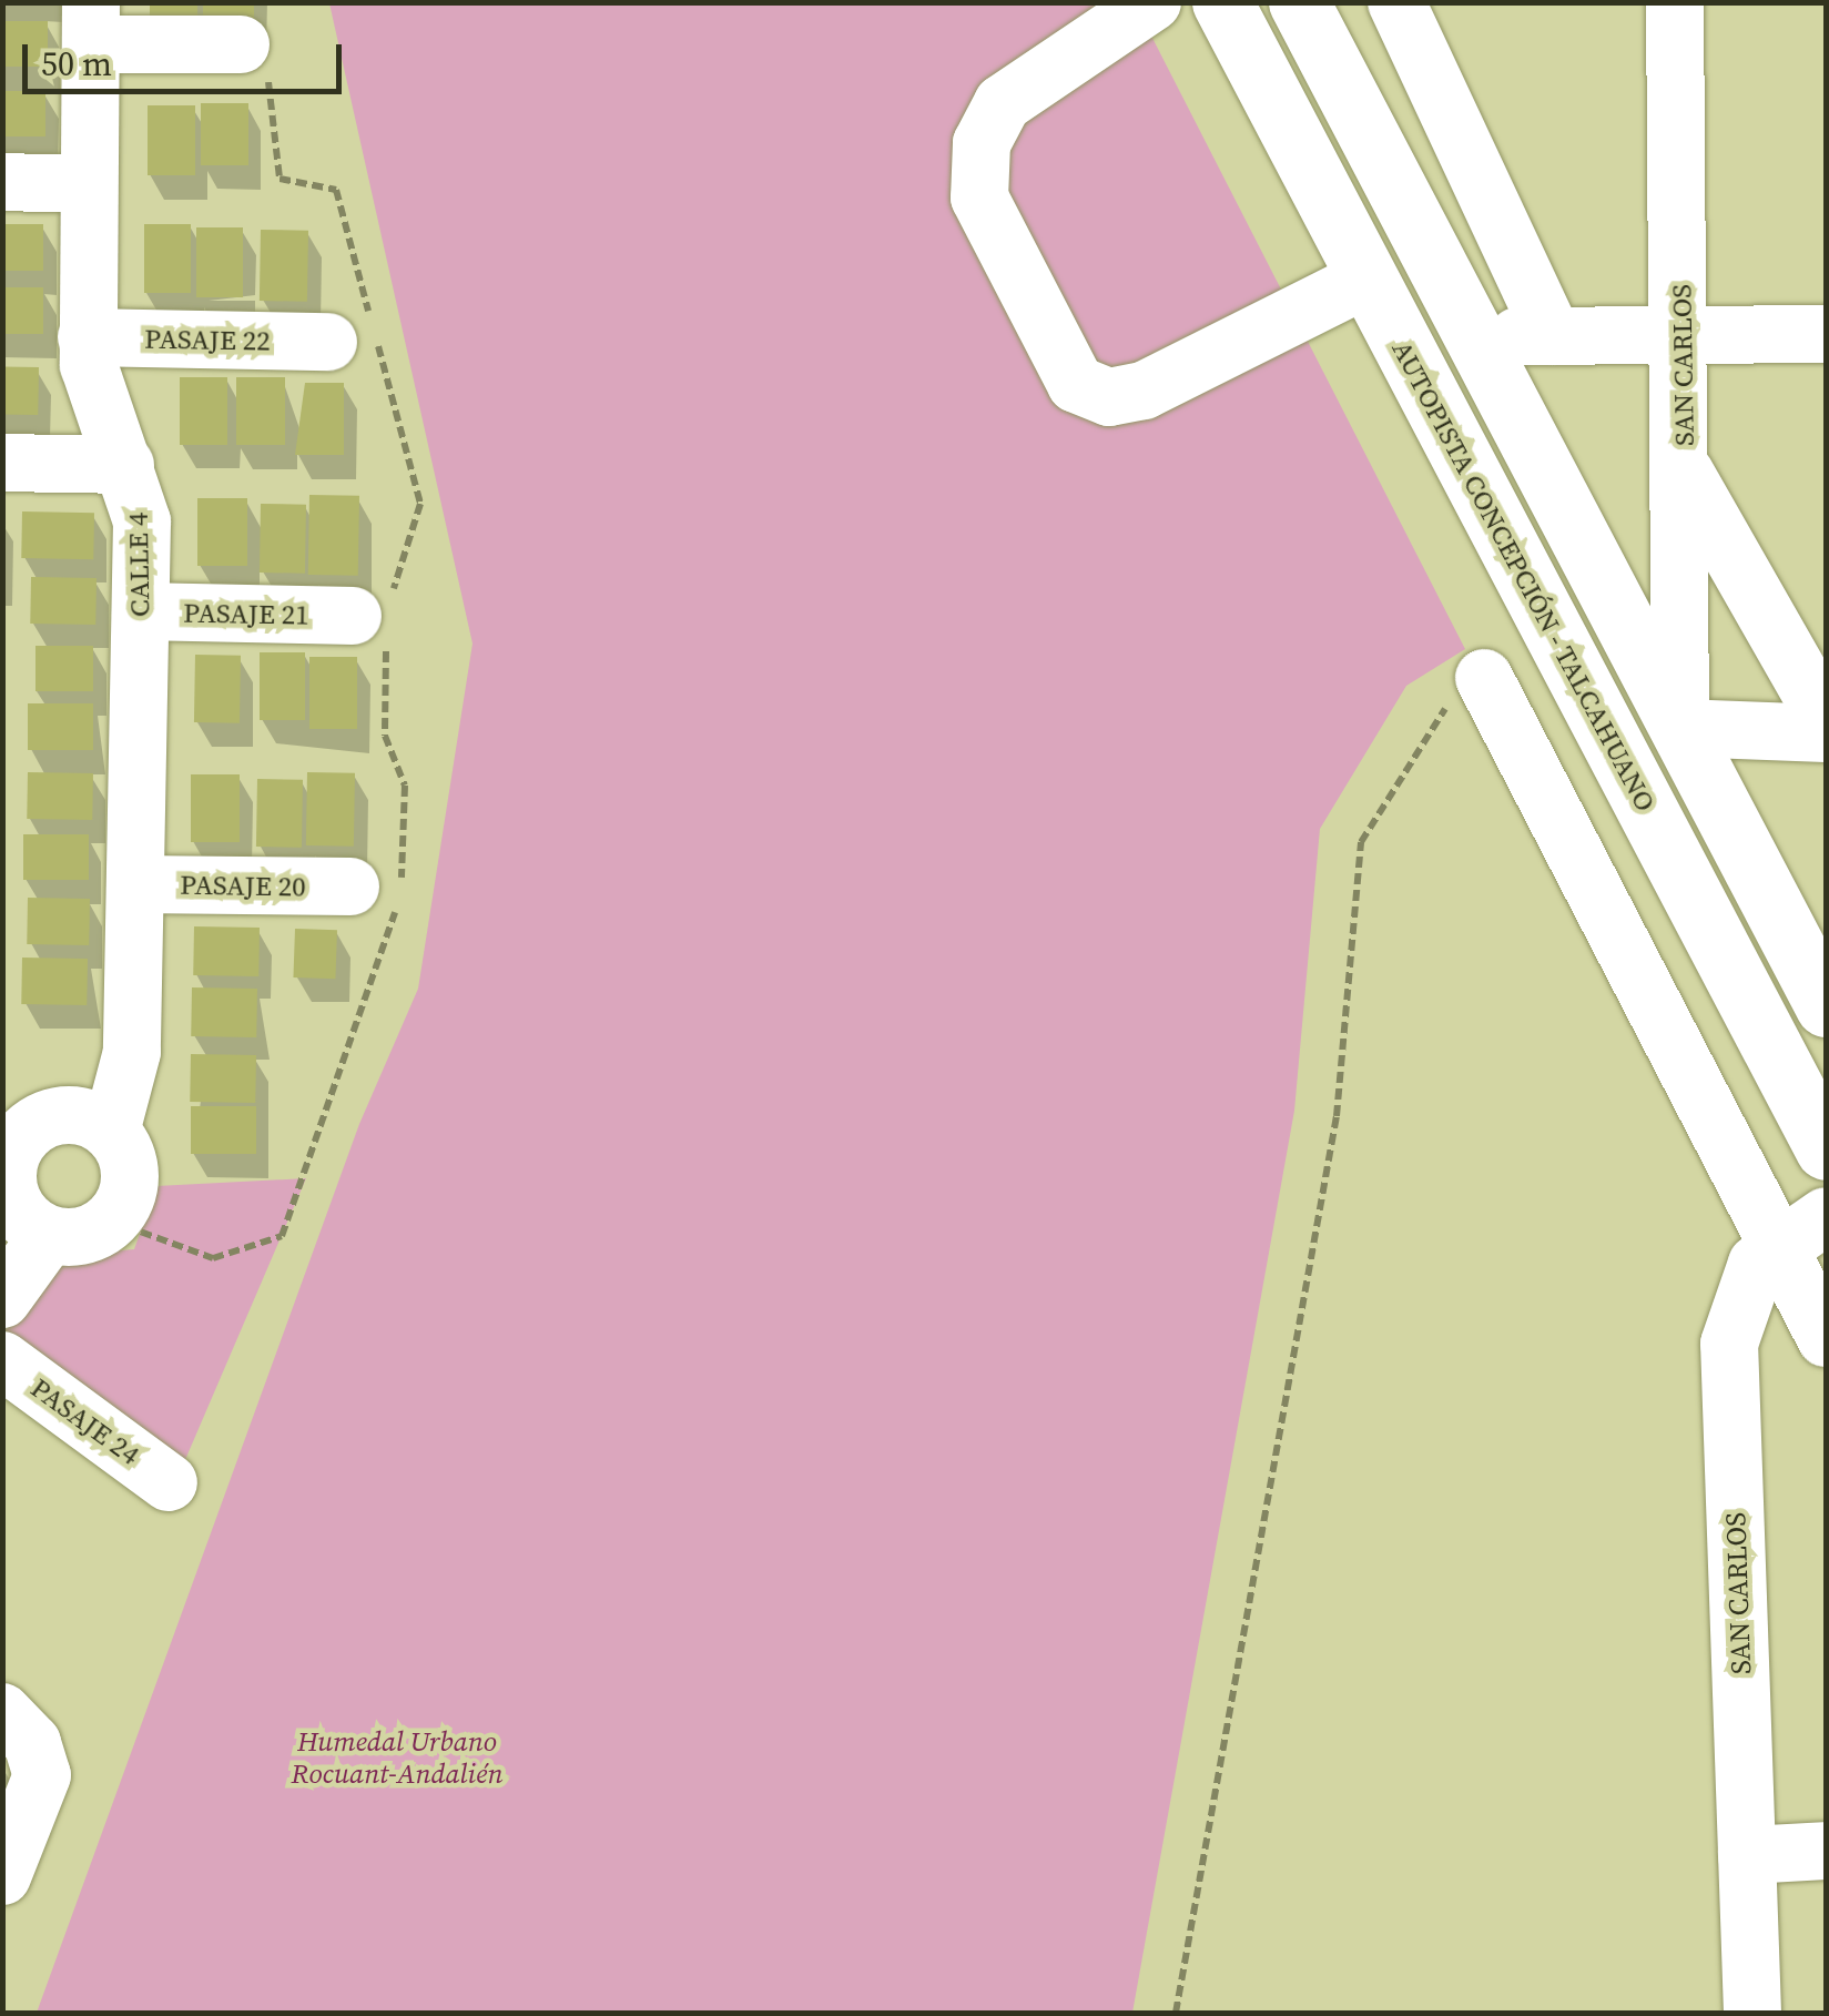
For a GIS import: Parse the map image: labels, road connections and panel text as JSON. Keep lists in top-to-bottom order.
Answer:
{
  "streets": {
    "main road": ["AUTOPISTA CONCEPCIÓN - TALCAHUANO"],
    "street": [
      "PASAJE 22",
      "SAN CARLOS",
      "CALLE 4",
      "PASAJE 21",
      "PASAJE 20",
      "PASAJE 24"
    ]
  },
  "crossings": [
    ["PASAJE 22", "CALLE 4"],
    ["CALLE 4", "PASAJE 21"],
    ["CALLE 4", "PASAJE 20"]
  ],
  "parks": ["Humedal Urbano Rocuant-Andalién"],
  "scale_bar": "50 m"
}
